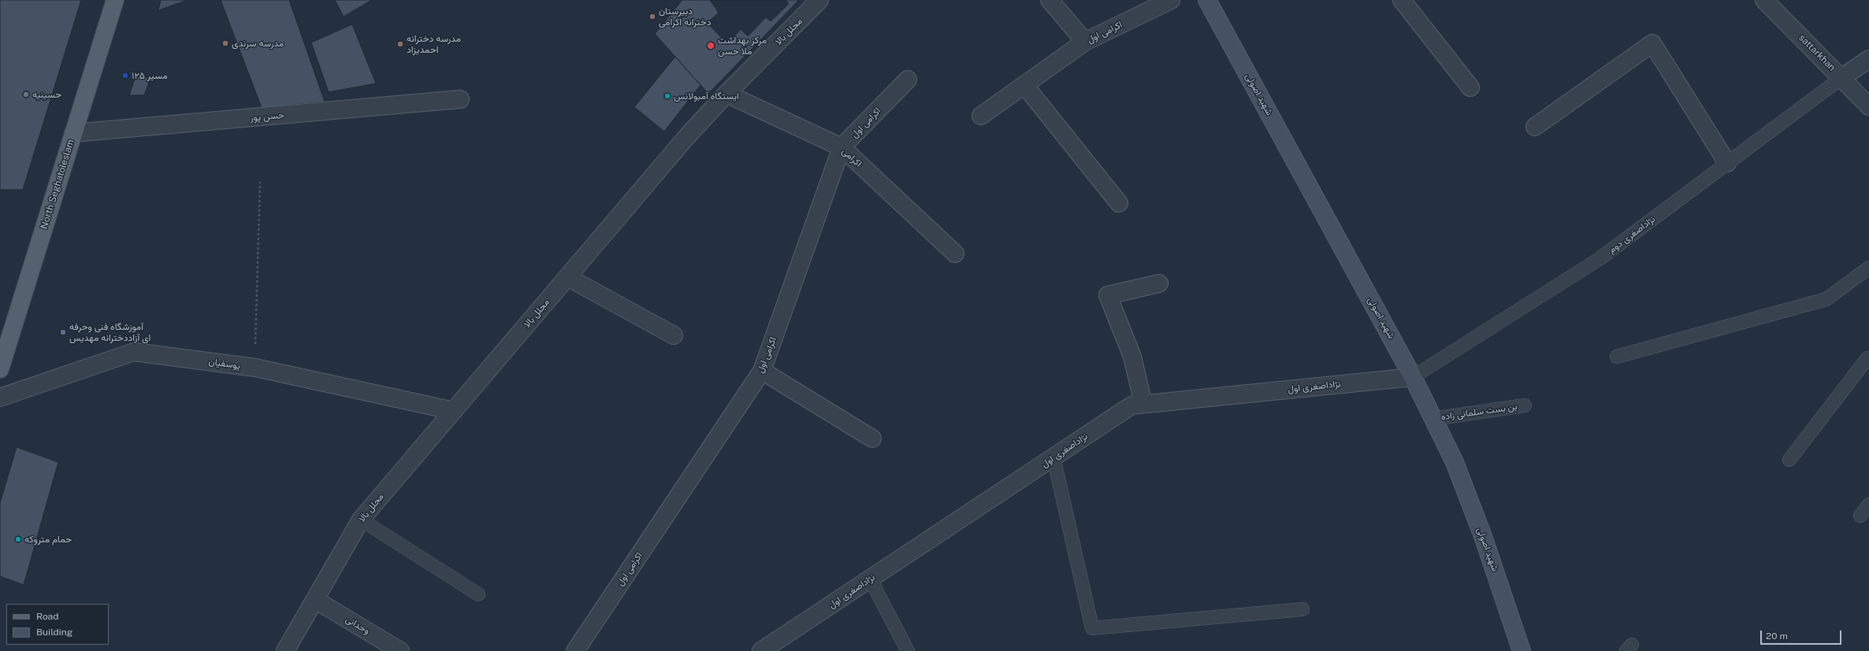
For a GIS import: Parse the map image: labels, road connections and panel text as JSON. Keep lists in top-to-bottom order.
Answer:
{
  "streets": {
    "main road": ["شهید اصولی", "North Seghatoleslam"],
    "street": [
      "مجلل بالا",
      "اکرامی اول",
      "sattarkhan",
      "حسن پور",
      "اکرامی",
      "یوسفیان",
      "نژاداصغری اول",
      "وحدانی"
    ],
    "lane": ["نژاداصغری دوم", "بن بست سلمانی زاده"]
  },
  "crossings": [
    ["مجلل بالا", "اکرامی"],
    ["مجلل بالا", "یوسفیان"],
    ["مجلل بالا", "وحدانی"],
    ["اکرامی اول", "اکرامی"],
    ["sattarkhan", "نژاداصغری دوم"],
    ["شهید اصولی", "نژاداصغری دوم"],
    ["شهید اصولی", "نژاداصغری اول"],
    ["شهید اصولی", "بن بست سلمانی زاده"],
    ["حسن پور", "North Seghatoleslam"],
    ["نژاداصغری دوم", "نژاداصغری اول"]
  ],
  "places": [
    "دبیرستان دخترانه اکرامی",
    "مدرسه سرندی",
    "مدرسه دخترانه احمدیزاد",
    "مرکز بهداشت ملا حسن",
    "مسیر ۱۲۵",
    "حسینیه",
    "ایستگاه آمبولانس",
    "آموزشگاه فنی وحرفه ای آزاددخترانه مهدیس",
    "حمام متروکه"
  ],
  "legend": ["Road", "Building"],
  "scale_bar": "20 m"
}
